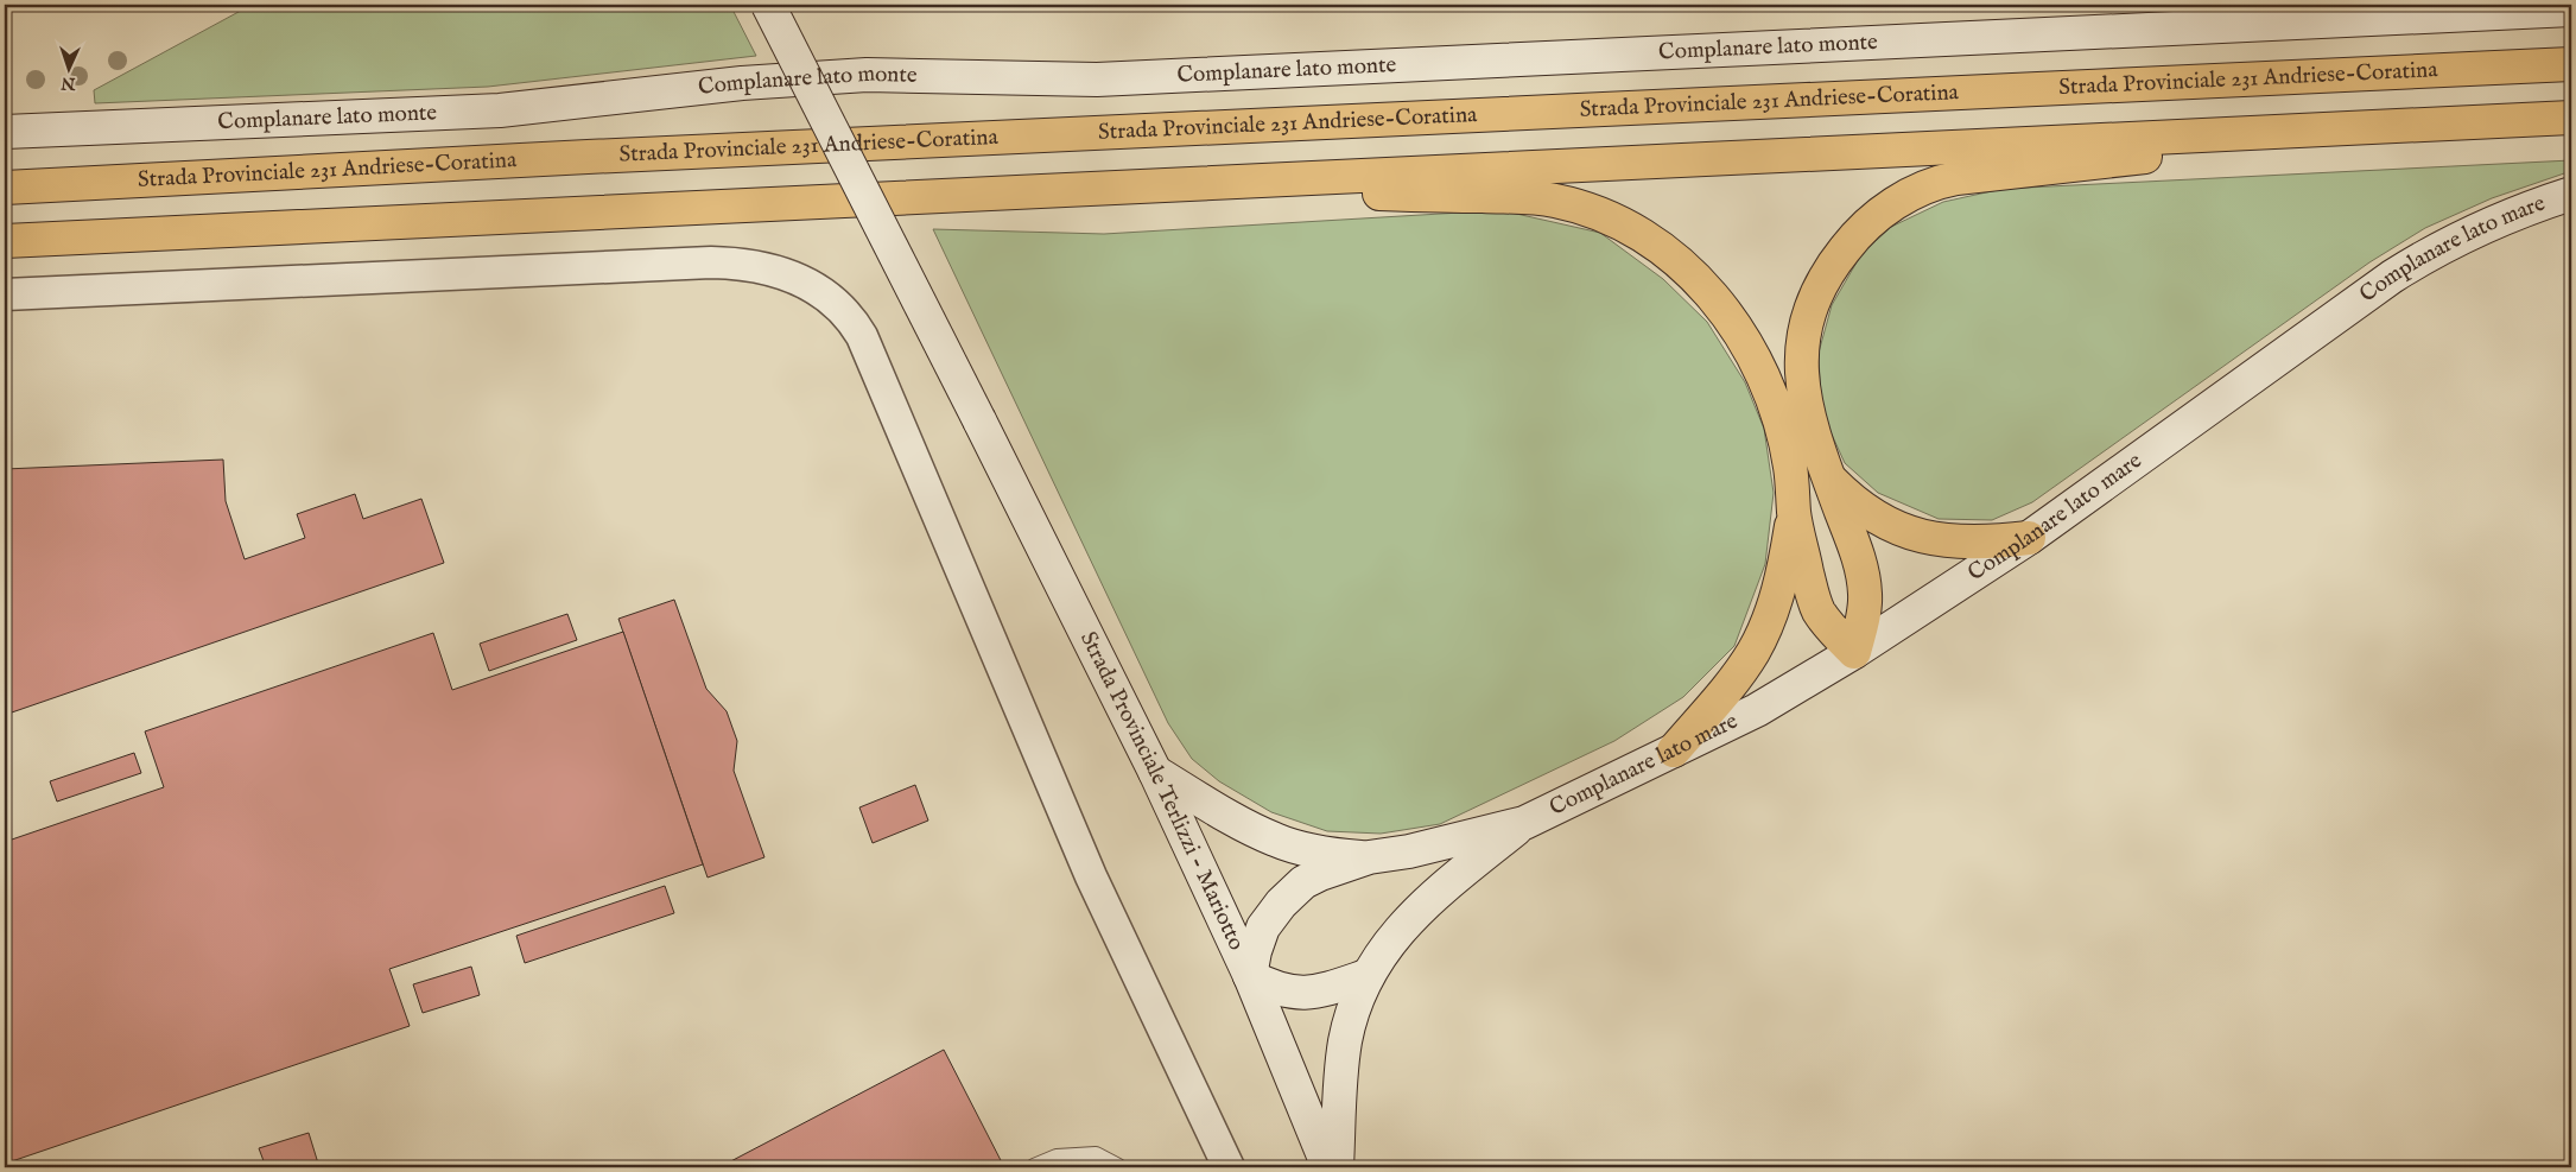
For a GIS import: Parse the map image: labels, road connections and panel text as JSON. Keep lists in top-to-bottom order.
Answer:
{
  "streets": {
    "highway": ["Strada Provinciale 231 Andriese-Coratina"],
    "street": ["Complanare lato monte", "Complanare lato mare", "Strada Provinciale Terlizzi - Mariotto"]
  },
  "north": "bottom"
}
